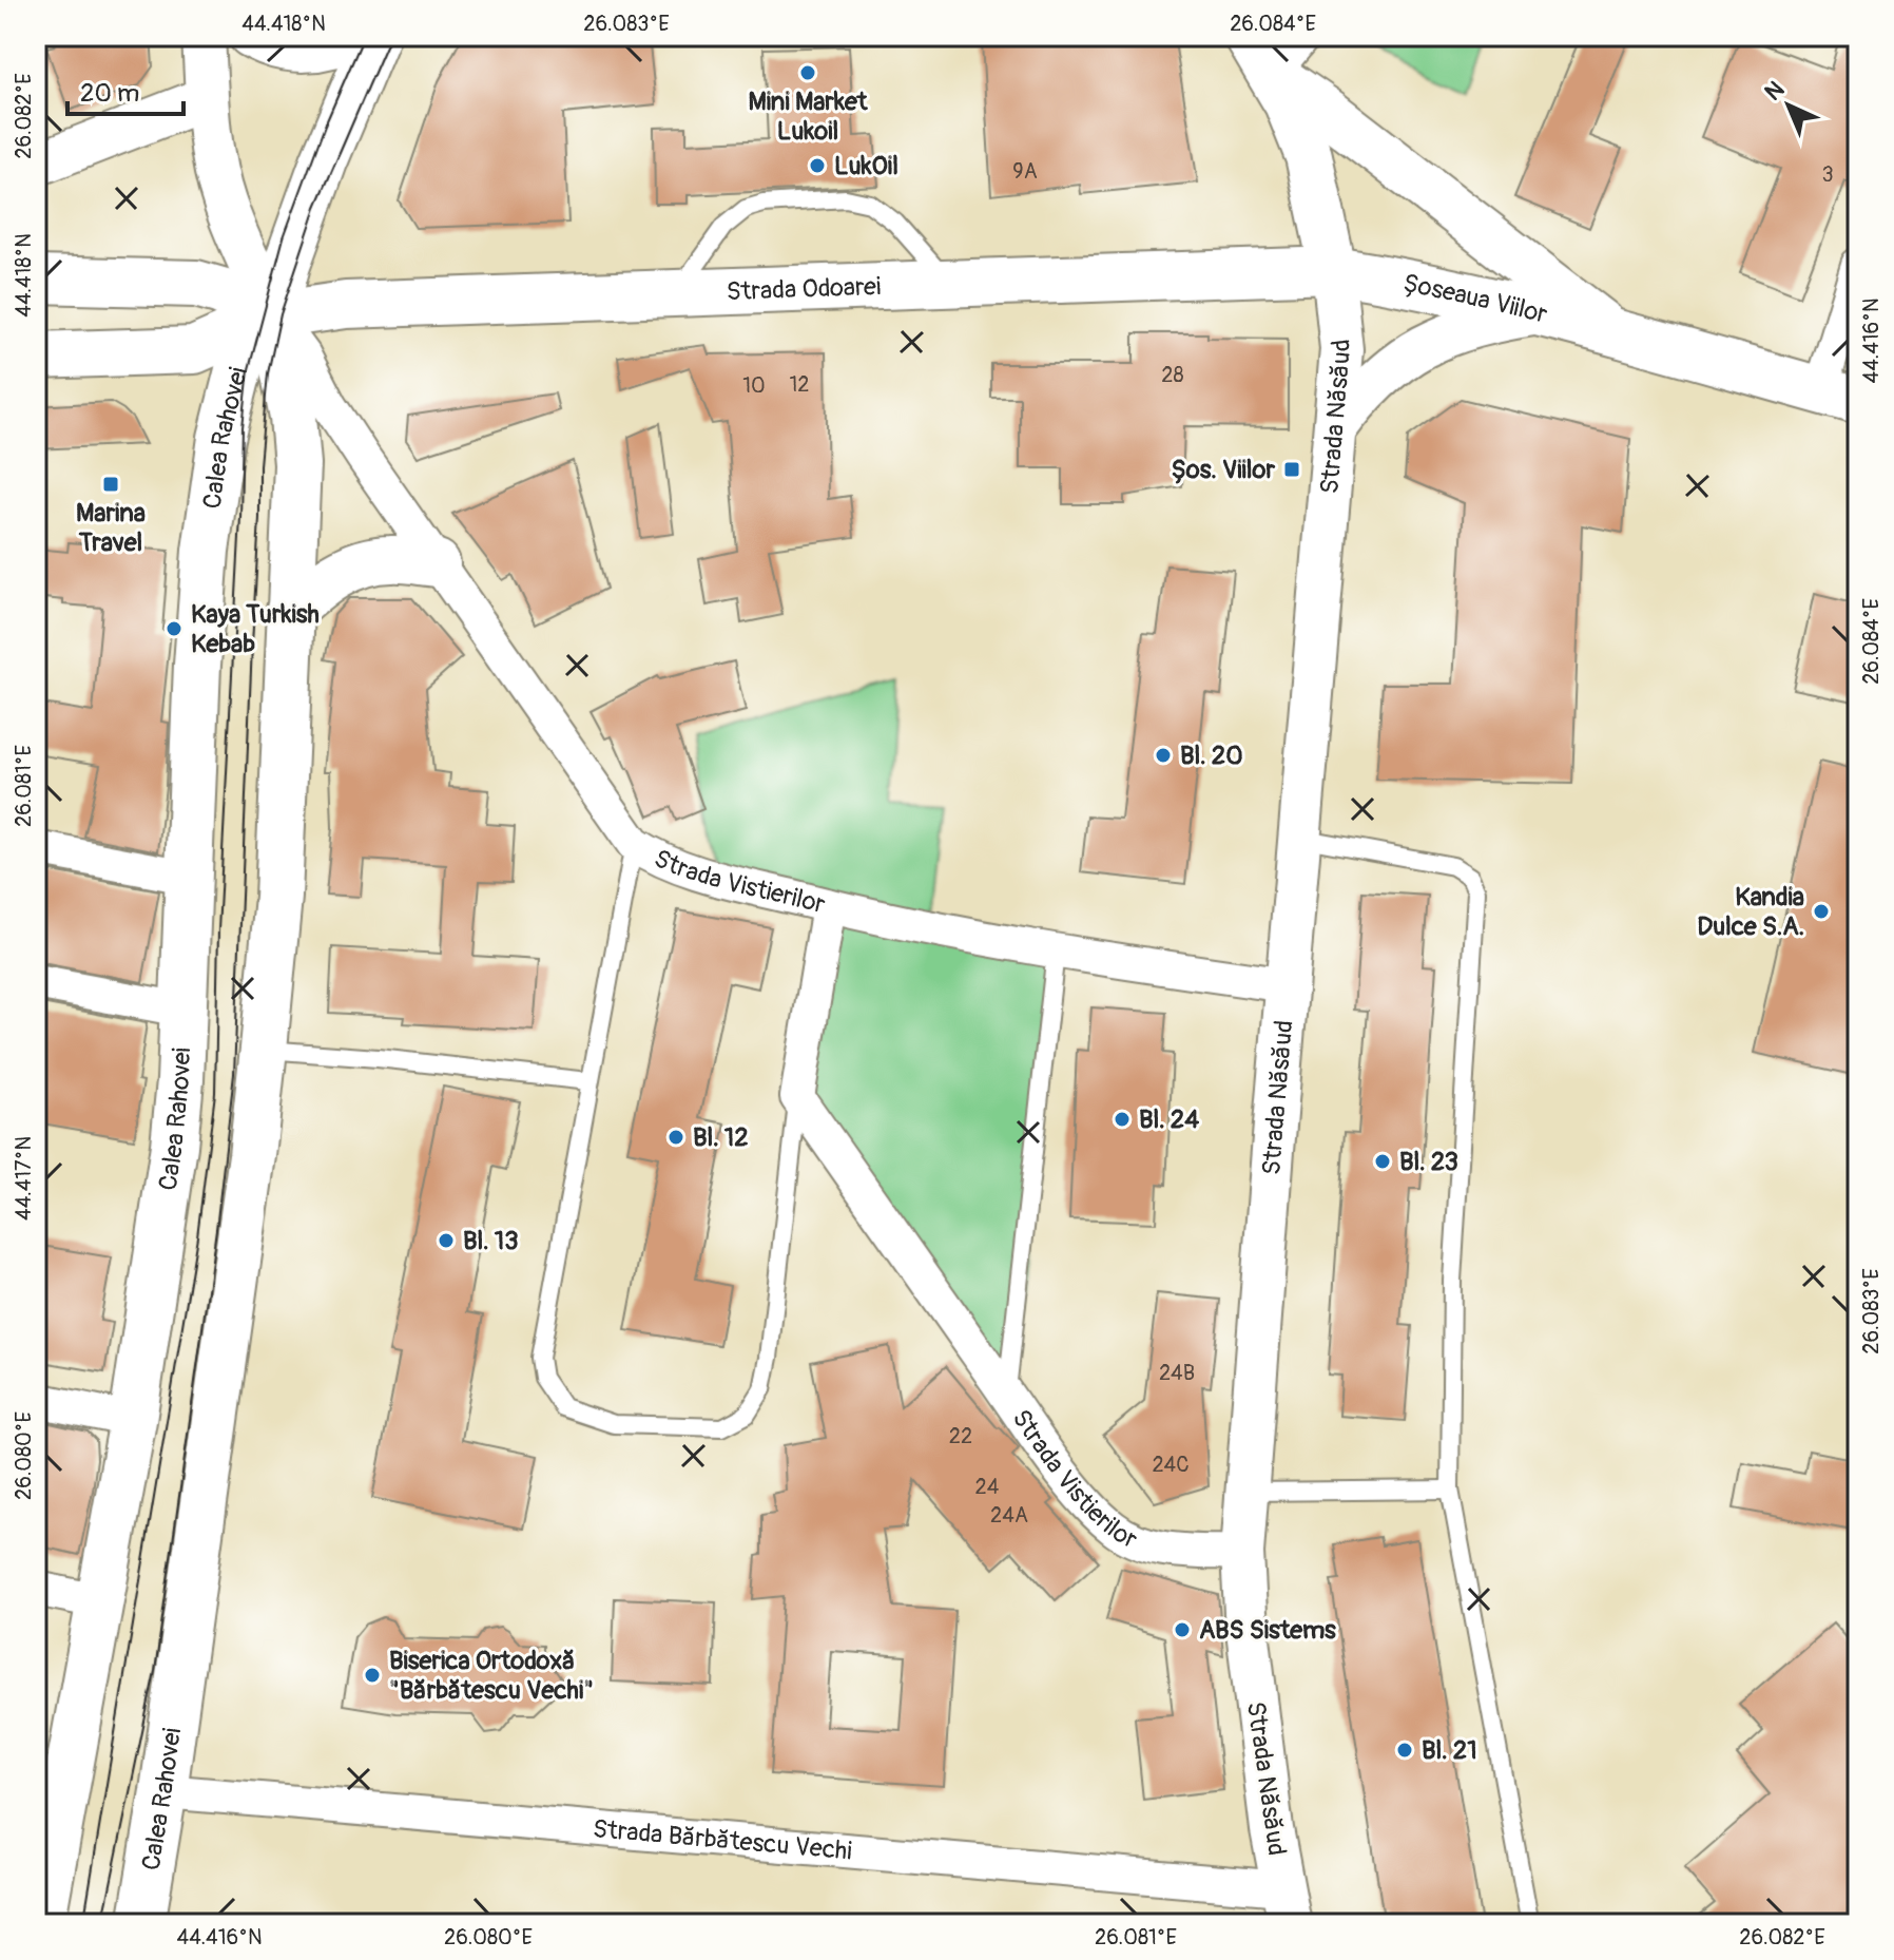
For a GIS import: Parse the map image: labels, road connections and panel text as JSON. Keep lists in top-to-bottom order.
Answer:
{
  "streets": {
    "main road": ["Strada Odoarei", "Șoseaua Viilor", "Calea Rahovei"],
    "street": ["Strada Năsăud", "Strada Vistierilor", "Strada Bărbătescu Vechi"]
  },
  "crossings": [
    ["Strada Odoarei", "Șoseaua Viilor"],
    ["Strada Odoarei", "Strada Năsăud"],
    ["Strada Odoarei", "Calea Rahovei"],
    ["Strada Odoarei", "Strada Vistierilor"],
    ["Șoseaua Viilor", "Strada Năsăud"],
    ["Strada Năsăud", "Strada Vistierilor"],
    ["Strada Năsăud", "Strada Bărbătescu Vechi"],
    ["Calea Rahovei", "Strada Vistierilor"],
    ["Calea Rahovei", "Strada Bărbătescu Vechi"]
  ],
  "places": {
    "other": [
      "Mini Market Lukoil",
      "LukOil",
      "Kaya Turkish Kebab",
      "Bl. 20",
      "Kandia Dulce S.A.",
      "Bl. 24",
      "Bl. 12",
      "Bl. 23",
      "Bl. 13",
      "ABS Sistems",
      "Biserica Ortodoxă \"Bărbătescu Vechi\"",
      "Bl. 21"
    ],
    "transit": ["Șos. Viilor", "Marina Travel"]
  },
  "house_numbers": [
    "9A",
    "3",
    "28",
    "12",
    "10",
    "24B",
    "22",
    "24C",
    "24",
    "24A"
  ],
  "scale_bar": "20 m",
  "north": "top left",
  "coordinates": [
    "44.418°N",
    "26.083°E",
    "26.084°E",
    "26.082°E",
    "44.416°N",
    "26.081°E",
    "44.417°N",
    "26.080°E"
  ]
}
